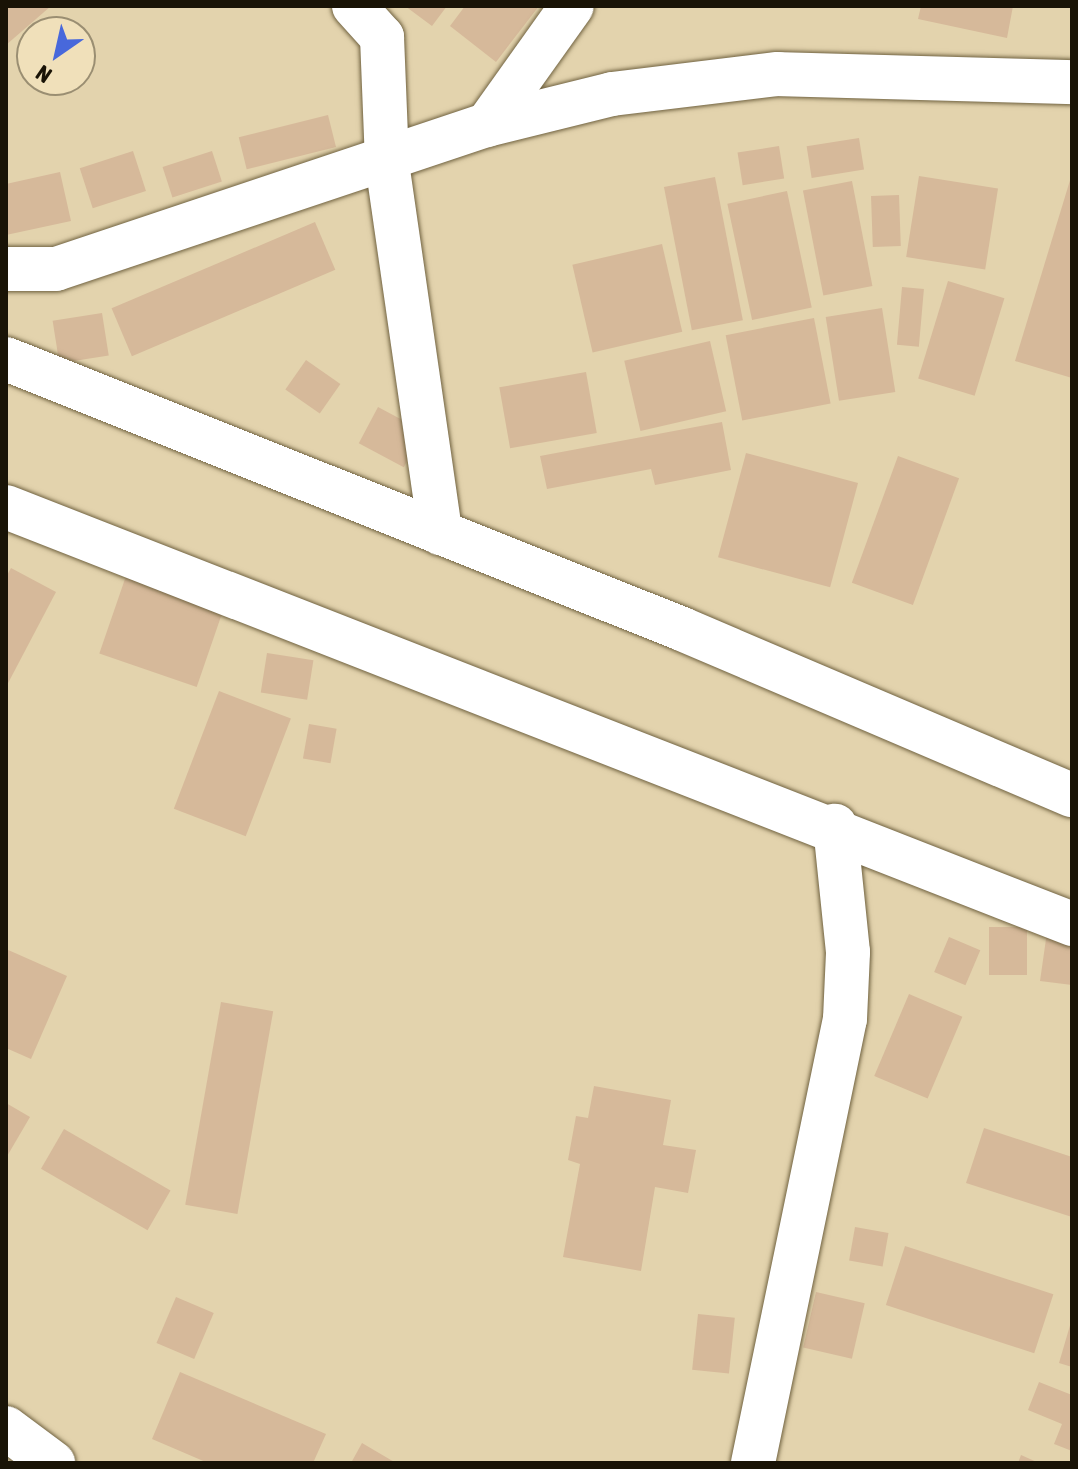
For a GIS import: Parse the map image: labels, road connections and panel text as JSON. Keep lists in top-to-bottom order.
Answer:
{
  "north": "bottom left"
}
